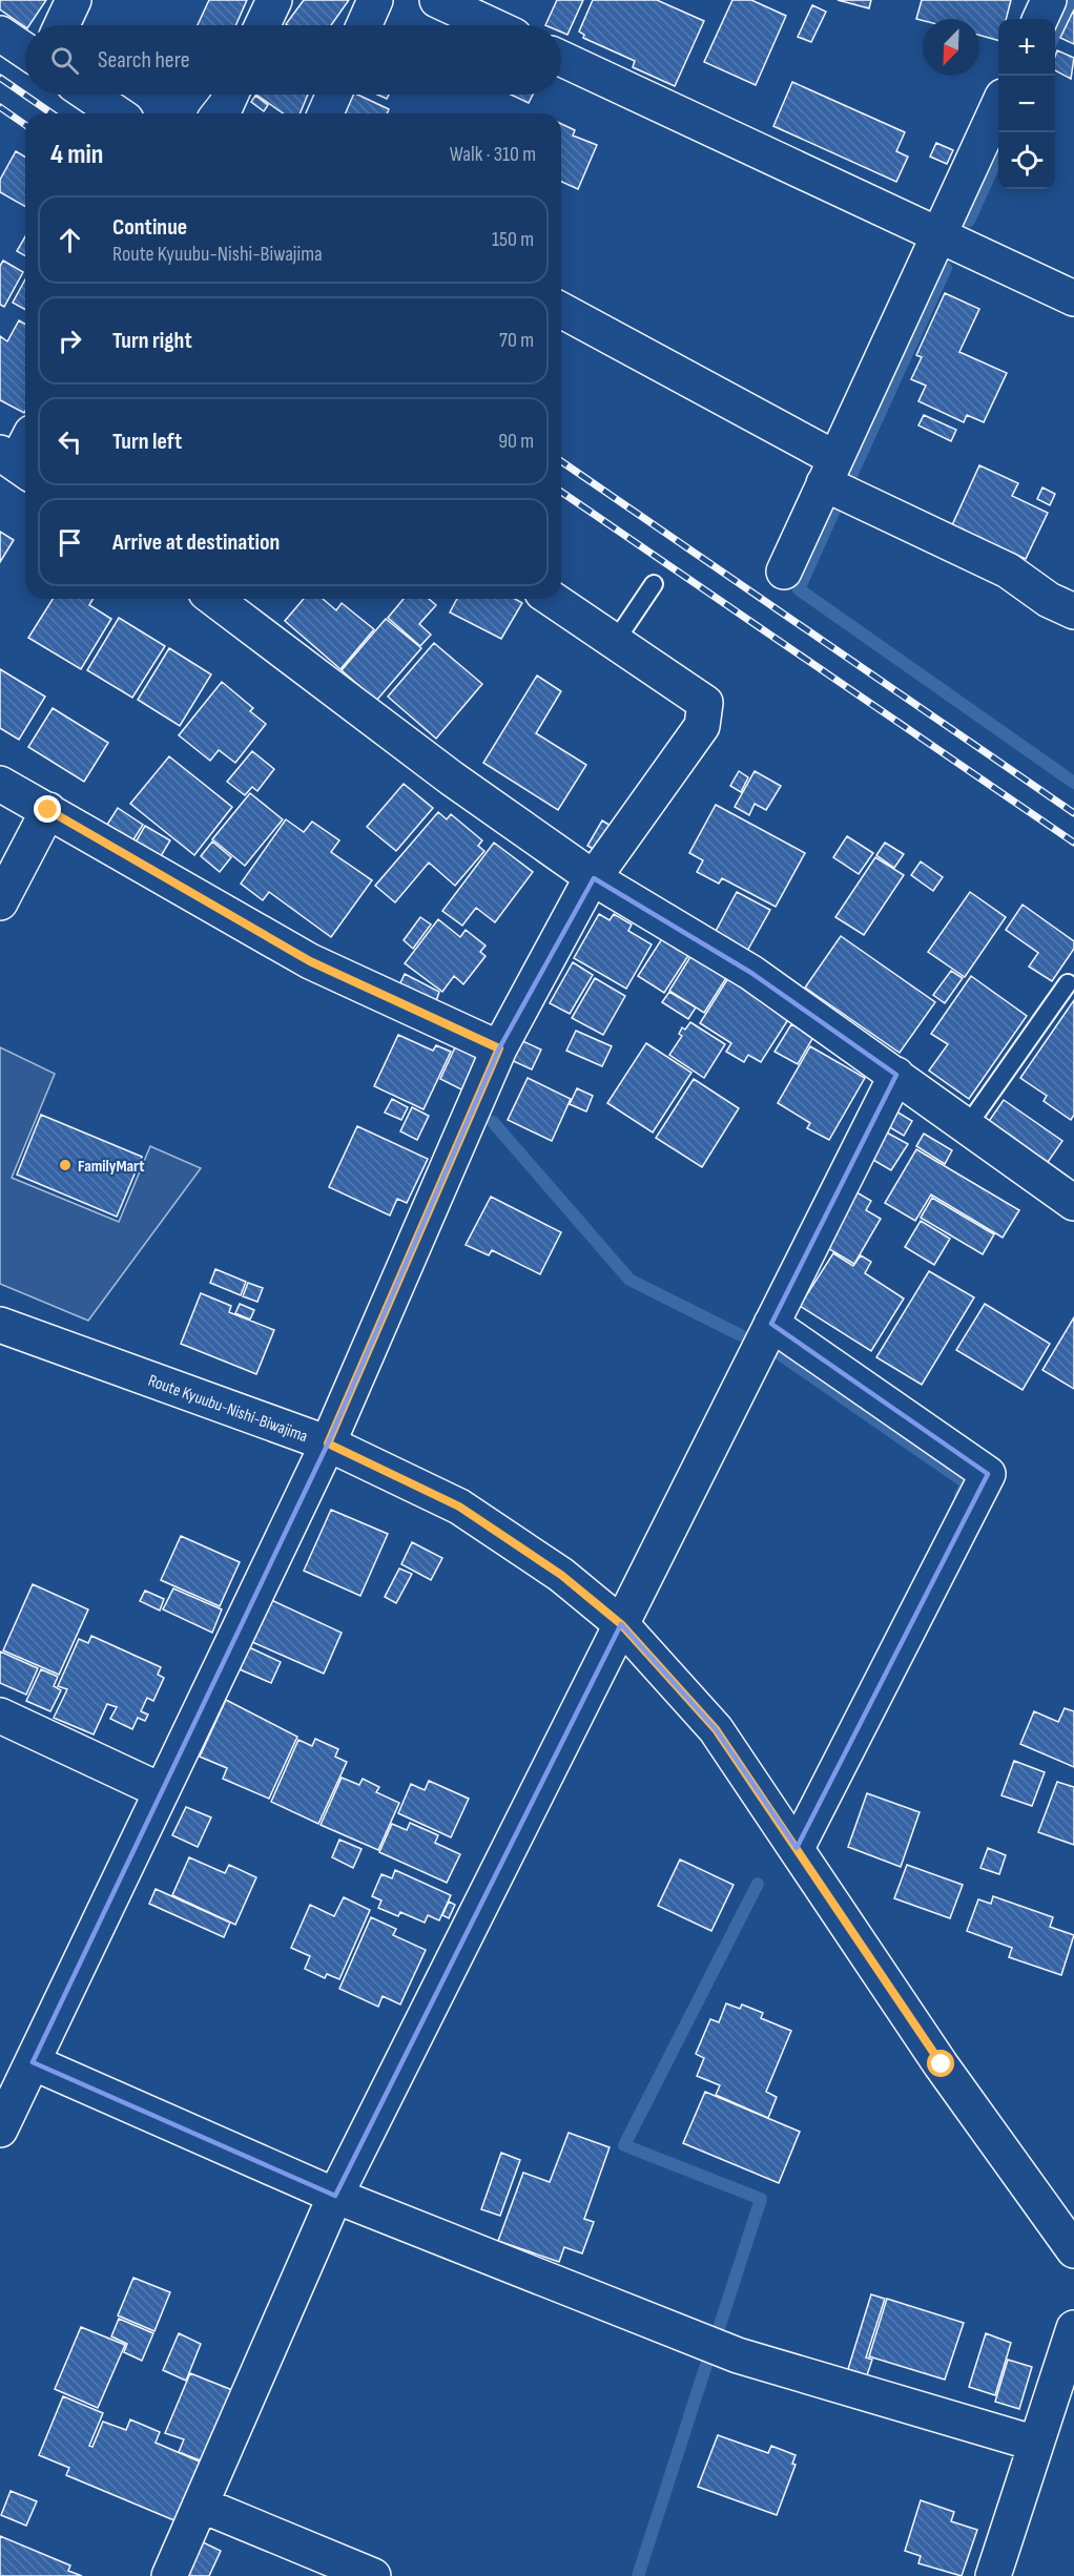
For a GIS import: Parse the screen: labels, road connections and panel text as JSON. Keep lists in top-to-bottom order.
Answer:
{
  "streets": {
    "street": ["Route Kyuubu-Nishi-Biwajima"]
  },
  "places": ["FamilyMart"],
  "north": "bottom left",
  "page": {
    "map_buttons": ["+", "−"],
    "search": "Search here",
    "heading": ["4 min", "Walk · 310 m"],
    "list": [
      ["Continue", "Route Kyuubu-Nishi-Biwajima", "150 m"],
      ["Turn right", "70 m"],
      ["Turn left", "90 m"],
      "Arrive at destination"
    ]
  }
}
